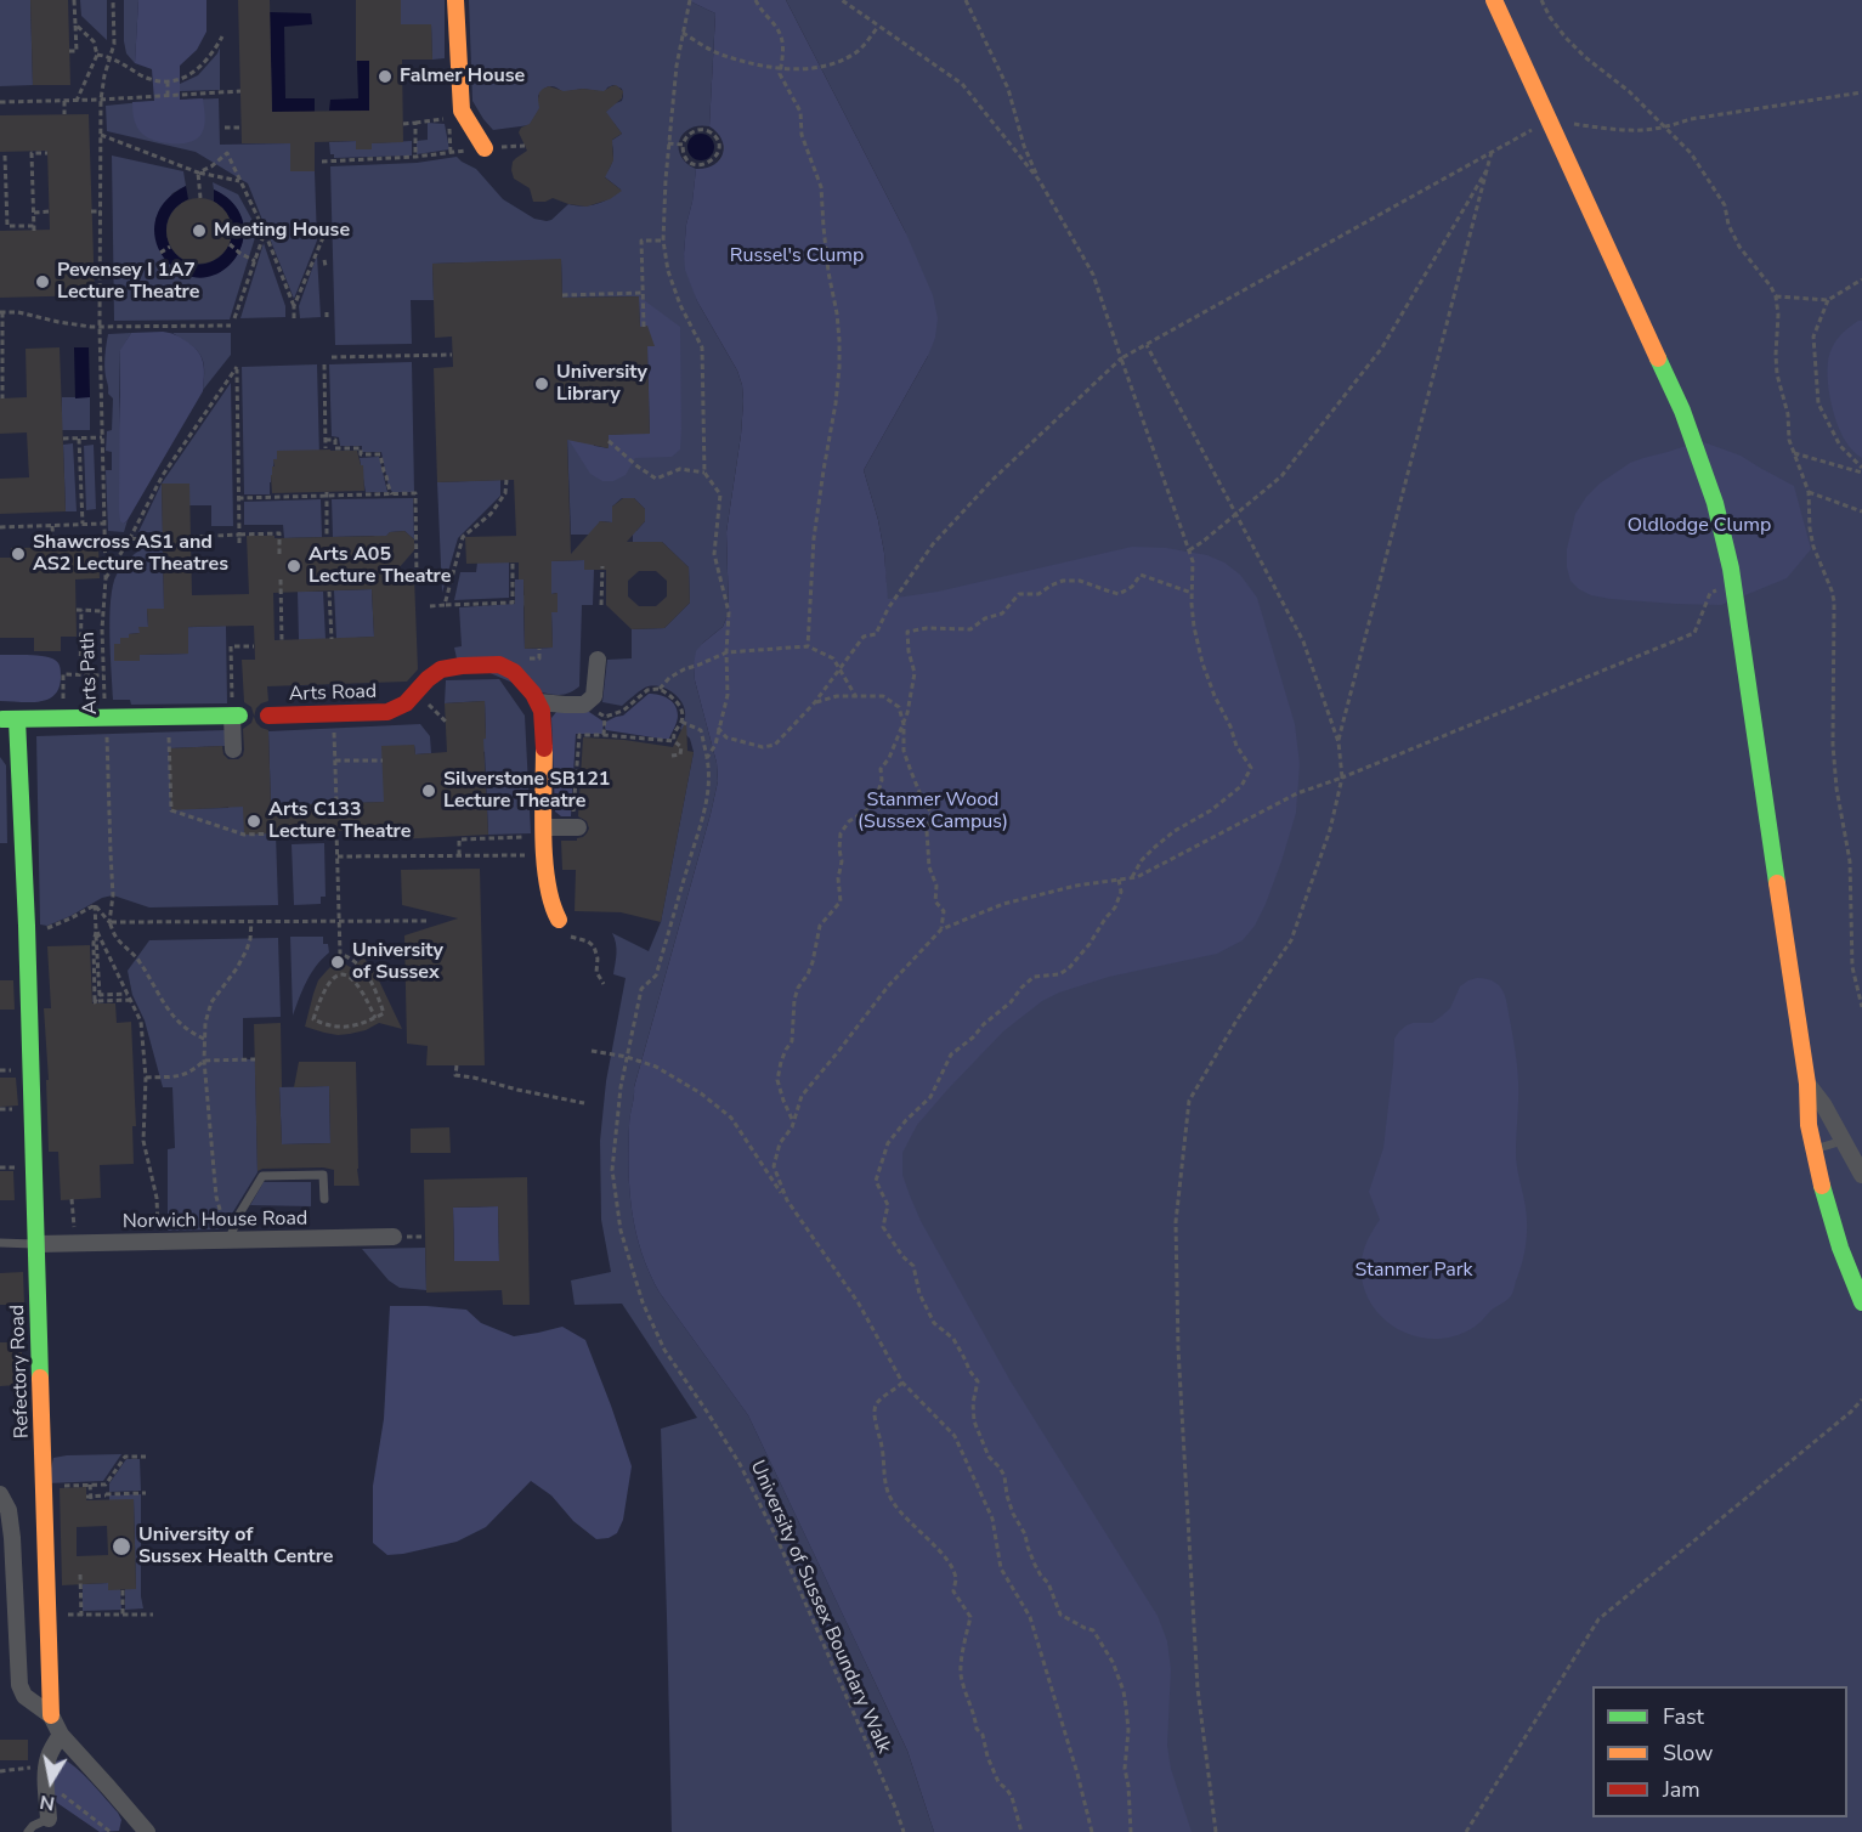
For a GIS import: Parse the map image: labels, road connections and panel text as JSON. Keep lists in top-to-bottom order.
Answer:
{
  "streets": {
    "street": ["Arts Road", "Norwich House Road", "Refectory Road"],
    "path": ["Arts Path", "University of Sussex Boundary Walk"]
  },
  "crossings": [
    ["Norwich House Road", "Refectory Road"]
  ],
  "parks": [
    "Russel's Clump",
    "Oldlodge Clump",
    "Stanmer Wood (Sussex Campus)",
    "Stanmer Park"
  ],
  "places": [
    "Falmer House",
    "Meeting House",
    "Pevensey I 1A7 Lecture Theatre",
    "University Library",
    "Shawcross AS1 and AS2 Lecture Theatres",
    "Arts A05 Lecture Theatre",
    "Silverstone SB121 Lecture Theatre",
    "Arts C133 Lecture Theatre",
    "University of Sussex",
    "University of Sussex Health Centre"
  ],
  "legend": ["Fast", "Slow", "Jam"],
  "north": "bottom"
}
